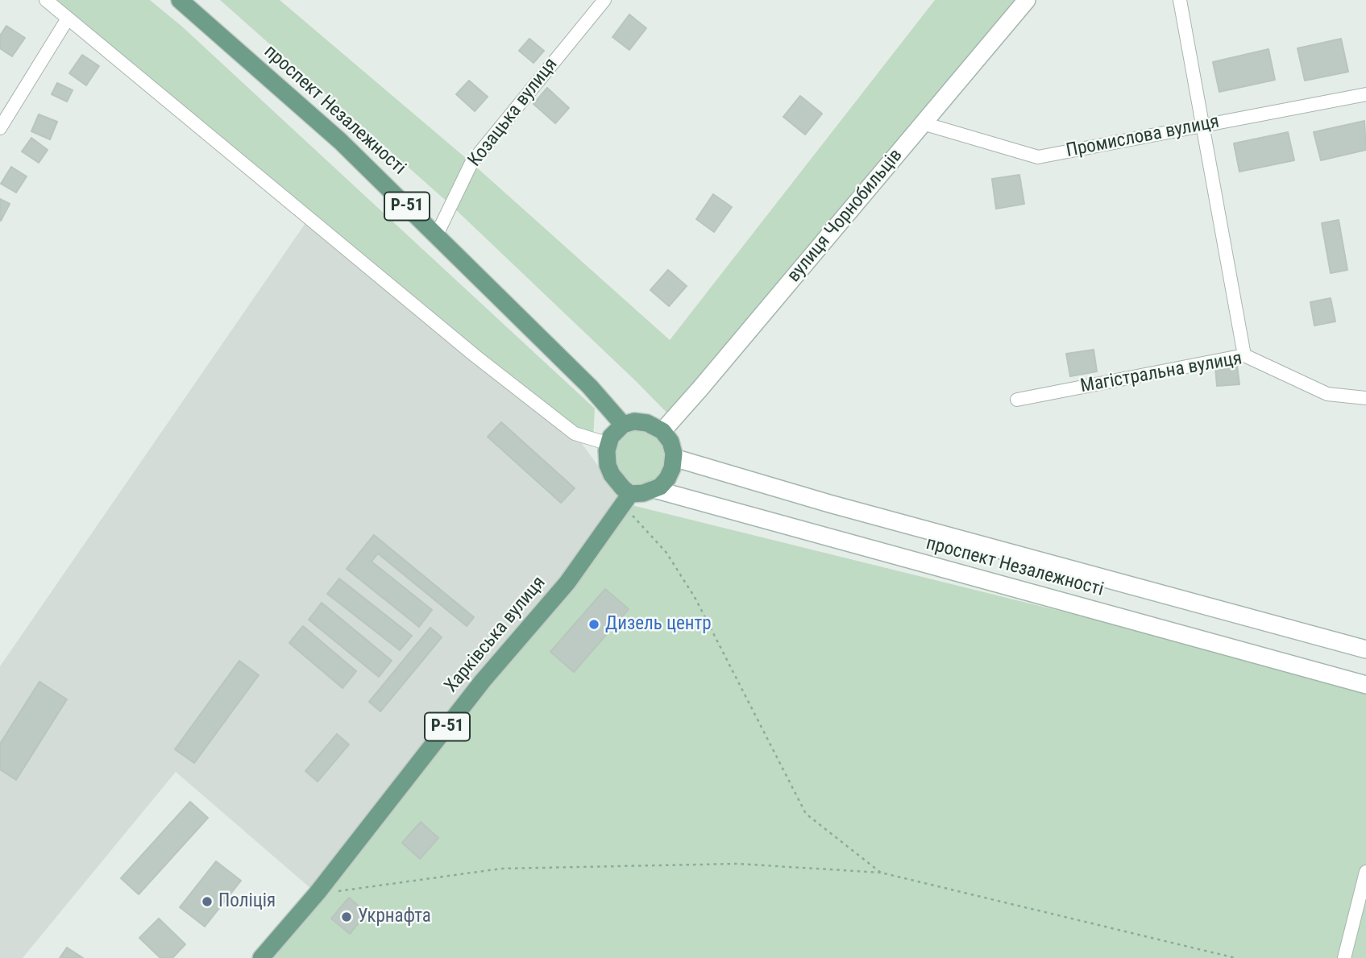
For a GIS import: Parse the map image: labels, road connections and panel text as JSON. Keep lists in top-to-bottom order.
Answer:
{
  "streets": {
    "main road": ["проспект Незалежності", "Р-51", "Харківська вулиця"],
    "street": [
      "Козацька вулиця",
      "Промислова вулиця",
      "вулиця Чорнобильців",
      "Магістральна вулиця"
    ]
  },
  "crossings": [
    ["проспект Незалежності", "Козацька вулиця"],
    ["проспект Незалежності", "вулиця Чорнобильців"],
    ["проспект Незалежності", "Харківська вулиця"],
    ["Промислова вулиця", "вулиця Чорнобильців"],
    ["вулиця Чорнобильців", "Харківська вулиця"]
  ],
  "places": ["Дизель центр", "Поліція", "Укрнафта"]
}
